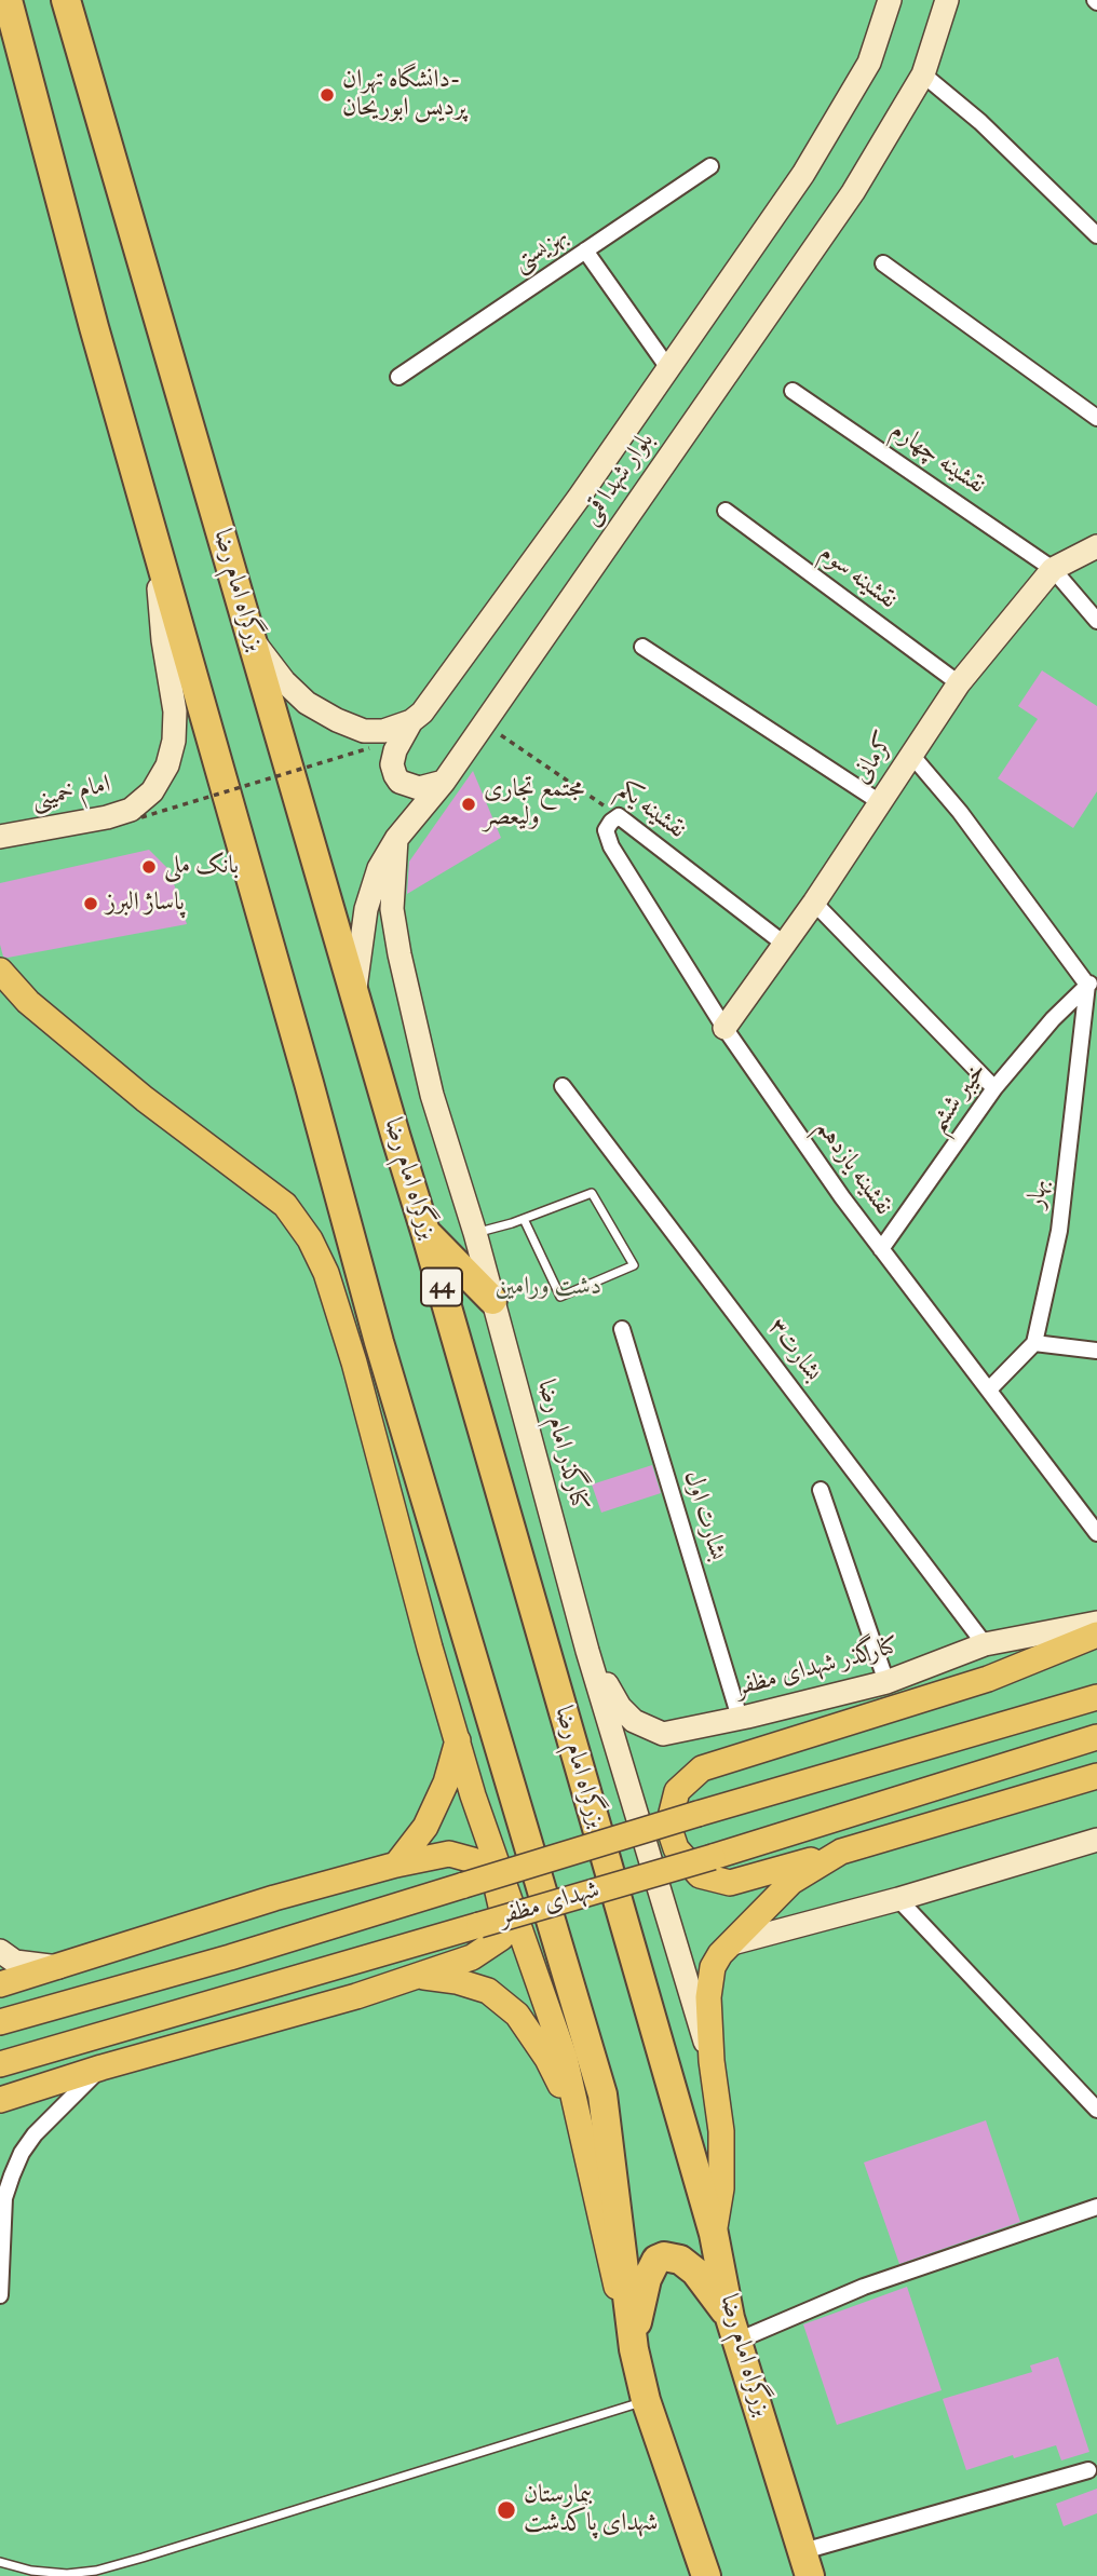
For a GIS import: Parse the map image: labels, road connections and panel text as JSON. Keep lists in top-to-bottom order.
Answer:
{
  "streets": {
    "highway": ["بزرگراه امام رضا", "44"],
    "main road": [
      "بلوار شهدا قمی",
      "کرمانی",
      "امام خمینی",
      "کنارگذر امام رضا",
      "کنارگذر شهدای مظفر",
      "شهدای مظفر"
    ],
    "street": [
      "بهزیستی",
      "نقشینه چهارم",
      "نقشینه سوم",
      "نقشینه یکم",
      "خیبر ششم",
      "نقشینه یازدهم",
      "بهار",
      "بشارت۳",
      "بشارت اول"
    ]
  },
  "crossings": [
    ["نقشینه چهارم", "کرمانی"],
    ["بلوار شهدا قمی", "بزرگراه امام رضا"],
    ["بلوار شهدا قمی", "نقشینه یکم"],
    ["بلوار شهدا قمی", "کنارگذر امام رضا"],
    ["نقشینه سوم", "کرمانی"],
    ["کرمانی", "نقشینه یکم"],
    ["کرمانی", "نقشینه یازدهم"],
    ["نقشینه یکم", "نقشینه یازدهم"],
    ["خیبر ششم", "نقشینه یازدهم"],
    ["خیبر ششم", "بهار"],
    ["بشارت۳", "کنارگذر شهدای مظفر"],
    ["کنارگذر امام رضا", "کنارگذر شهدای مظفر"],
    ["بشارت اول", "کنارگذر شهدای مظفر"]
  ],
  "parks": ["دشت ورامین"],
  "places": [
    "دانشگاه تهران- پردیس ابوریحان",
    "مجتمع تجاری ولیعصر",
    "بانک ملی",
    "پاساژ البرز",
    "بیمارستان شهدای پاکدشت"
  ]
}
